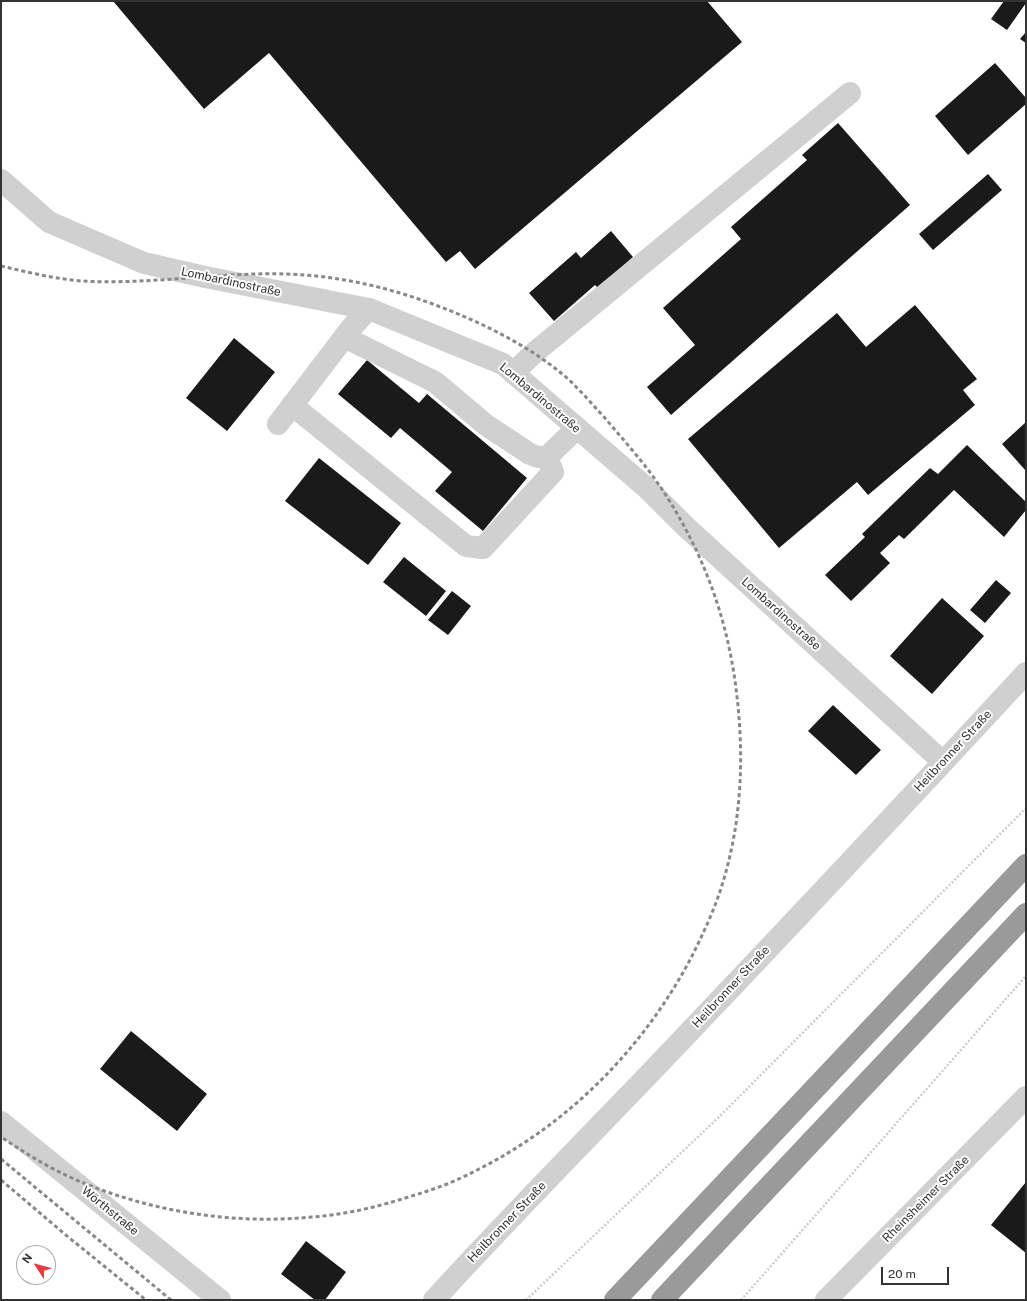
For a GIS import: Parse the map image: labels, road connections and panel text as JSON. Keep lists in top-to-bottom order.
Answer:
{
  "streets": {
    "street": [
      "Lombardinostraße",
      "Heilbronner Straße",
      "Rheinsheimer Straße",
      "Wörthstraße"
    ]
  },
  "crossings": [
    ["Lombardinostraße", "Heilbronner Straße"]
  ],
  "scale_bar": "20 m",
  "north": "top left"
}
